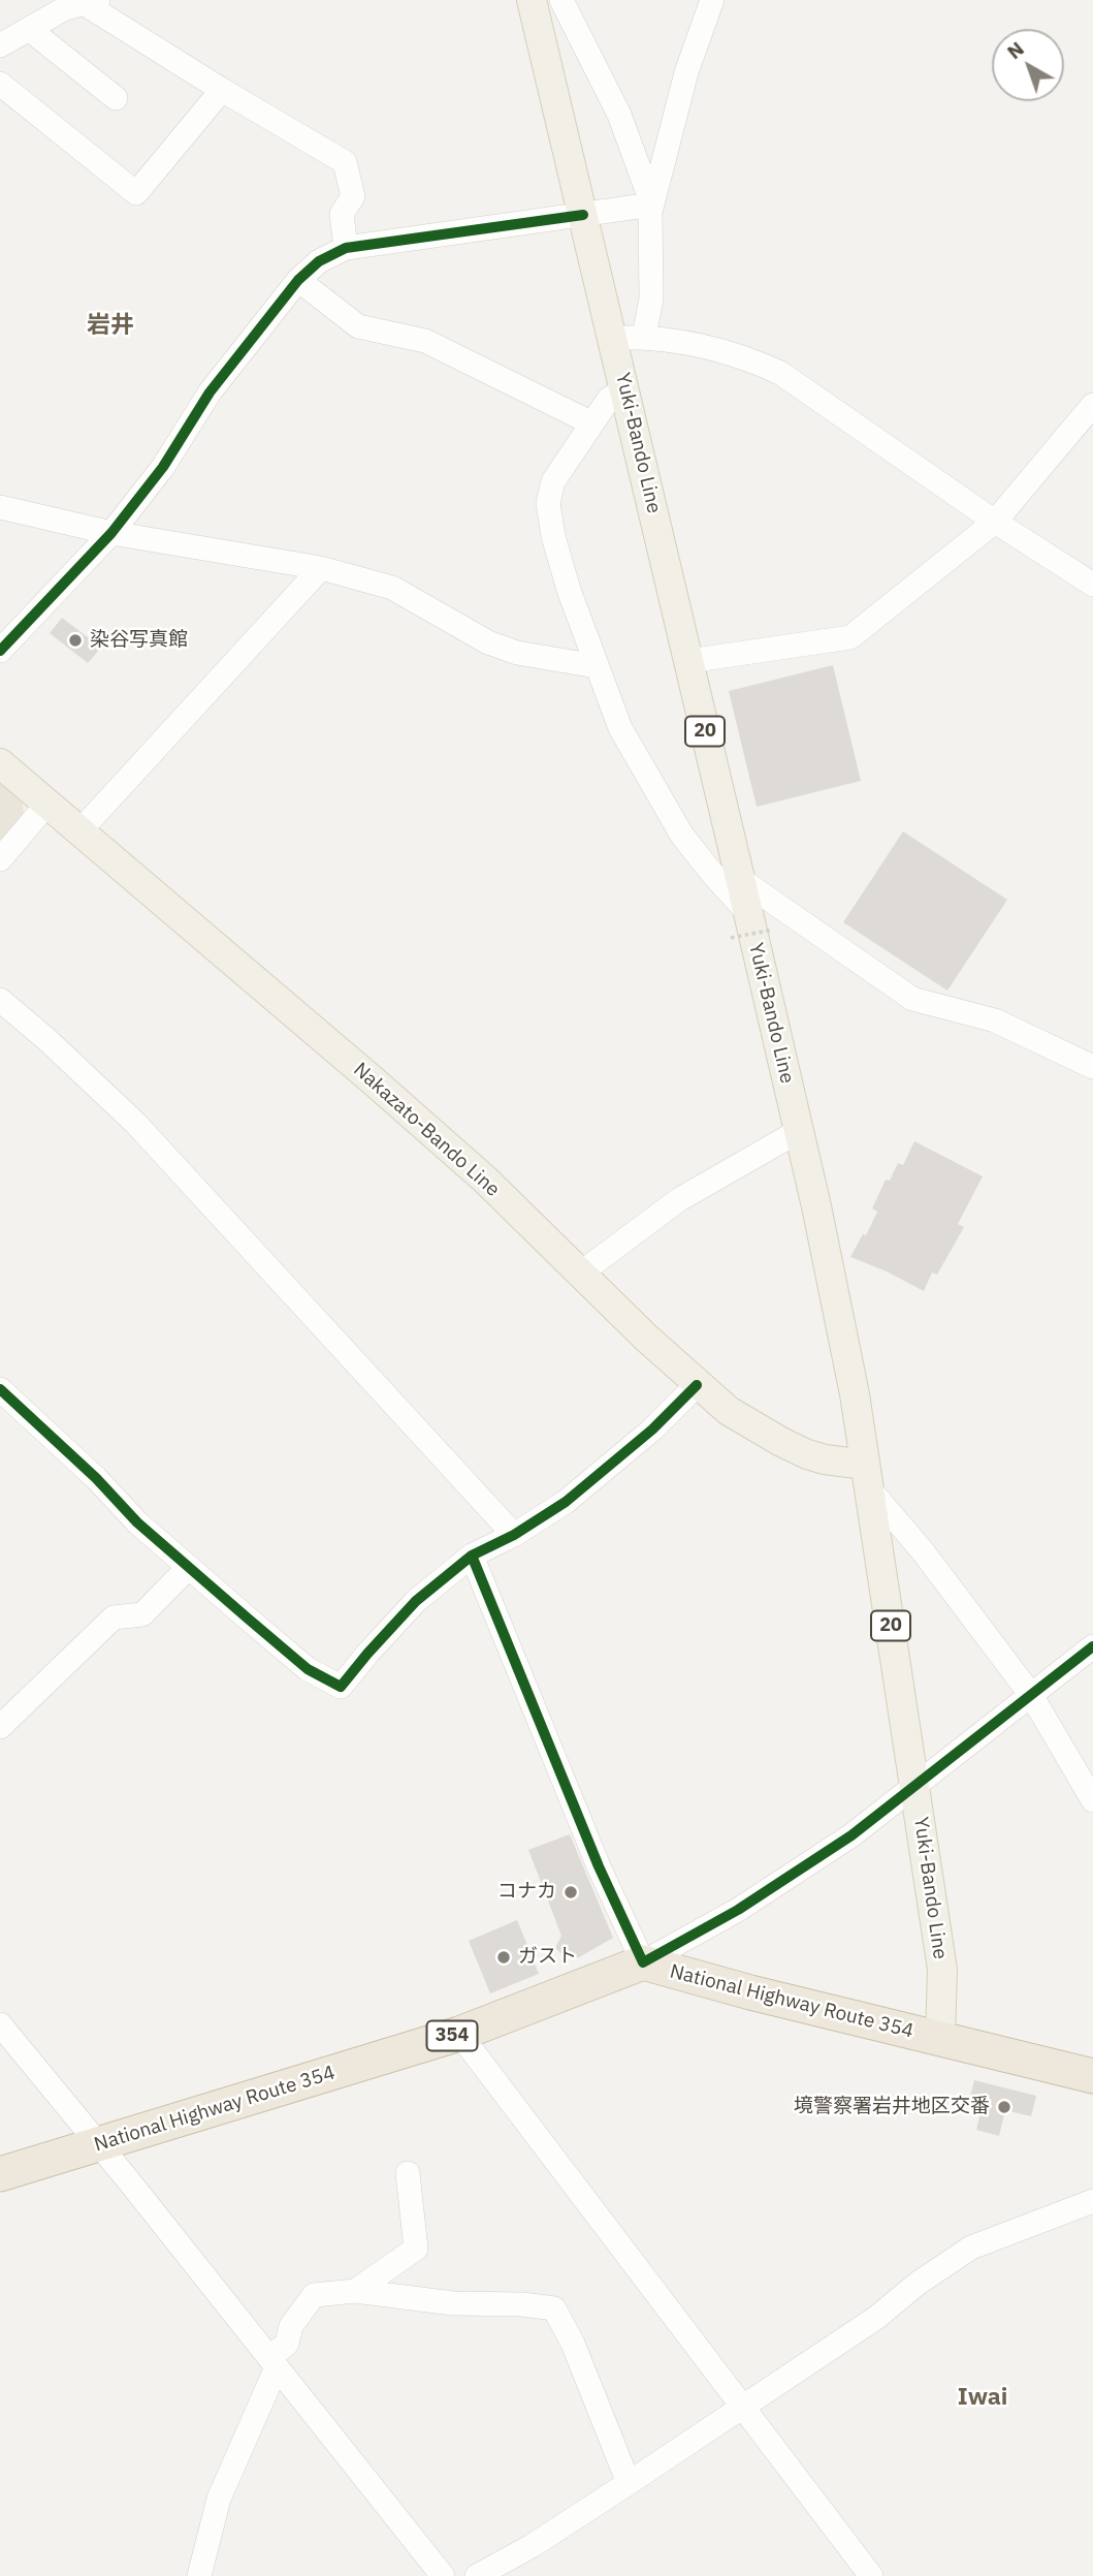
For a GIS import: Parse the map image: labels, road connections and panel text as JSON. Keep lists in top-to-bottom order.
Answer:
{
  "streets": {
    "highway": ["National Highway Route 354", "354"],
    "main road": ["Yuki-Bando Line", "20", "Nakazato-Bando Line"]
  },
  "crossings": [
    ["Yuki-Bando Line", "Nakazato-Bando Line"],
    ["Yuki-Bando Line", "National Highway Route 354"]
  ],
  "districts": ["岩井", "Iwai"],
  "places": [
    "染谷写真館",
    "コナカ",
    "ガスト",
    "境警察署岩井地区交番"
  ],
  "north": "top left"
}
